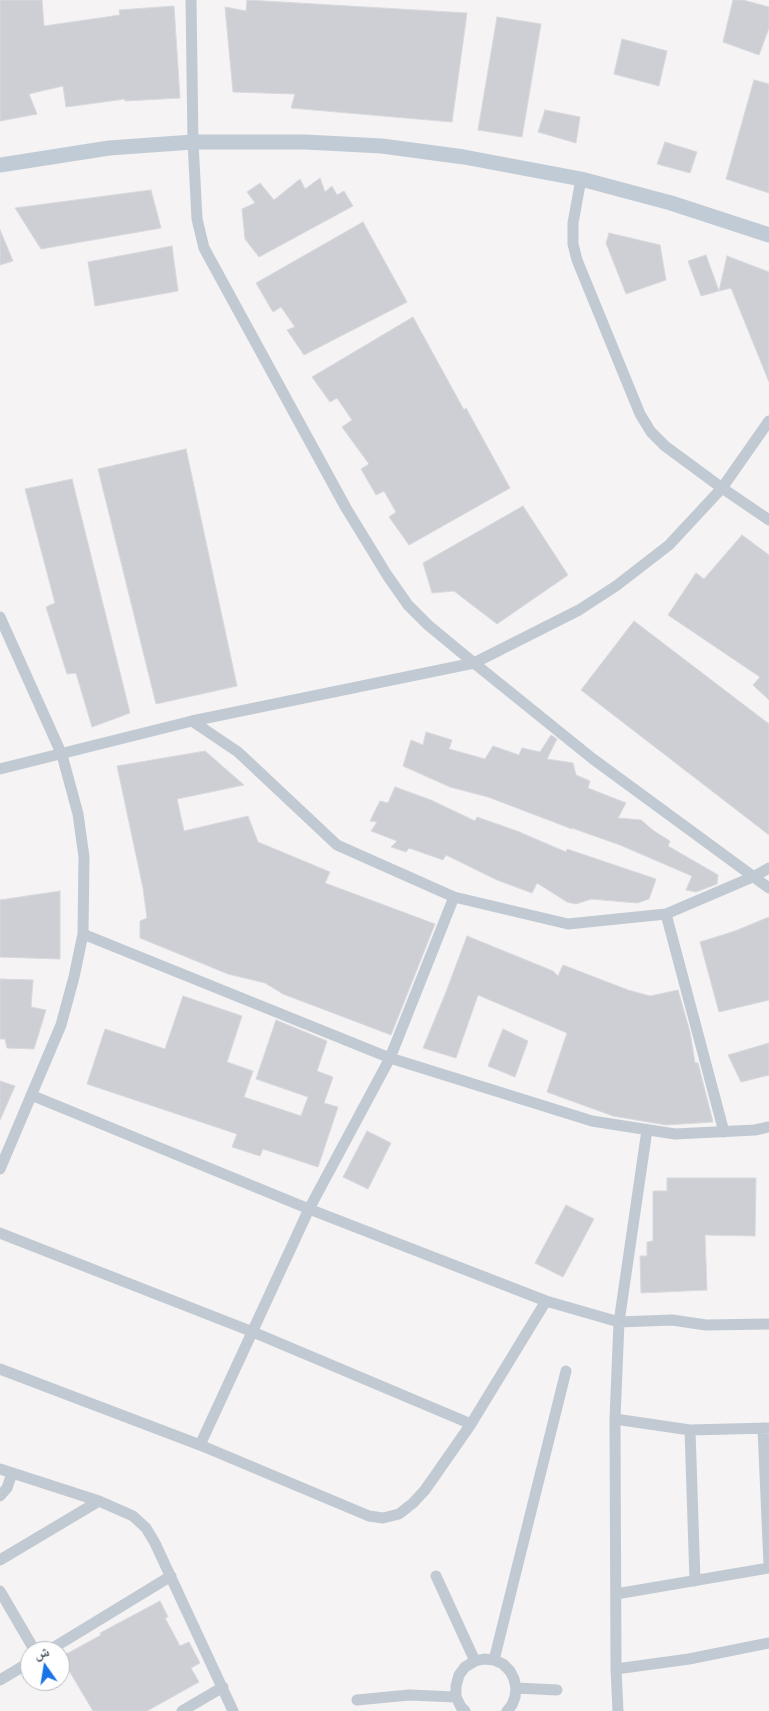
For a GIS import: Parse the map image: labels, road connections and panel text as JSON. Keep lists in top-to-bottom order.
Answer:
{
  "north": "top"
}
